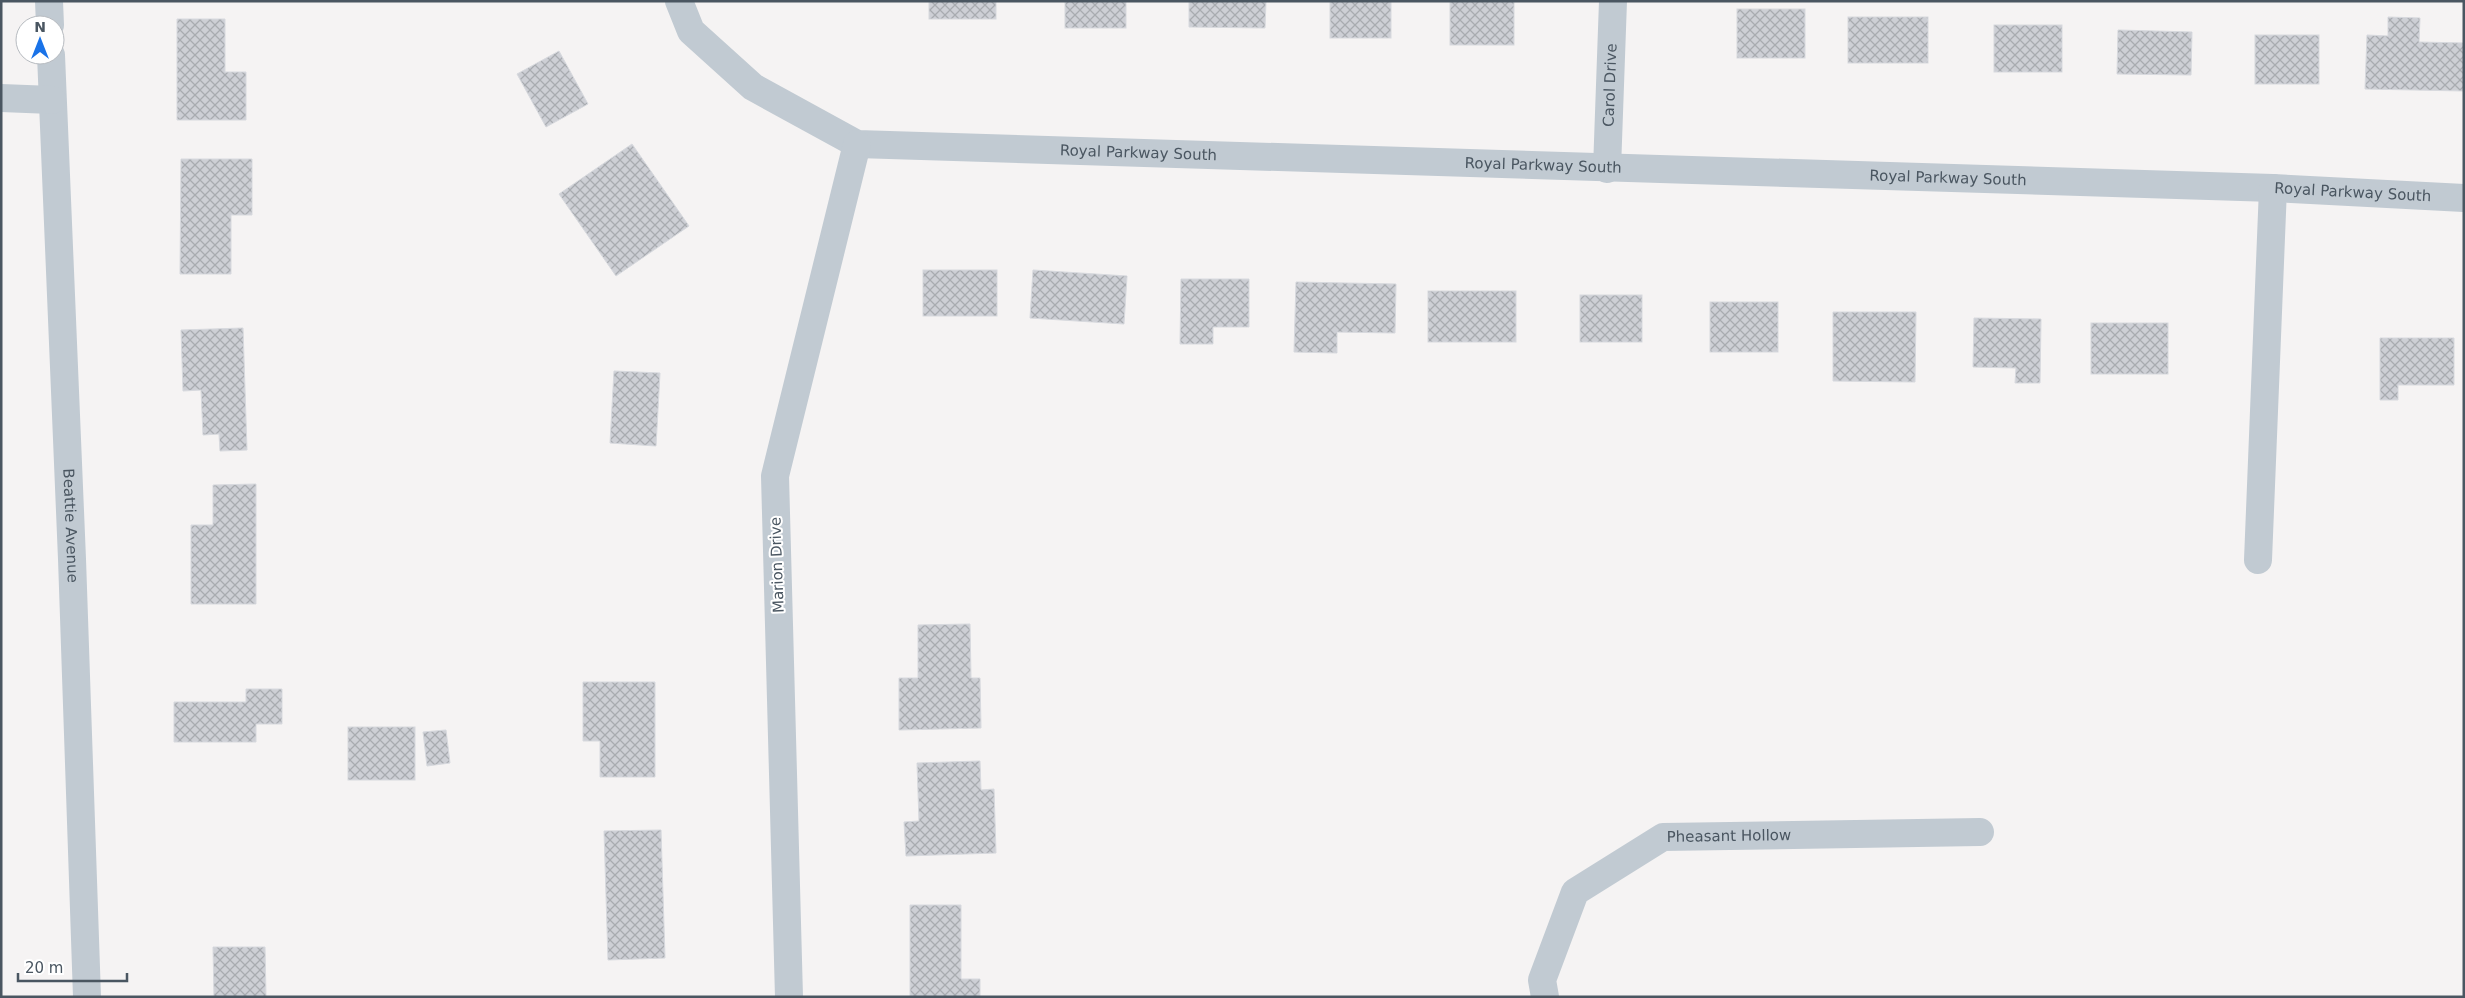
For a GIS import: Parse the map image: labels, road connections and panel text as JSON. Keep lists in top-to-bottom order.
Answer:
{
  "streets": {
    "street": [
      "Carol Drive",
      "Royal Parkway South",
      "Beattie Avenue",
      "Marion Drive",
      "Pheasant Hollow"
    ]
  },
  "crossings": [
    ["Carol Drive", "Royal Parkway South"],
    ["Royal Parkway South", "Marion Drive"]
  ],
  "scale_bar": "20 m",
  "north": "top"
}
